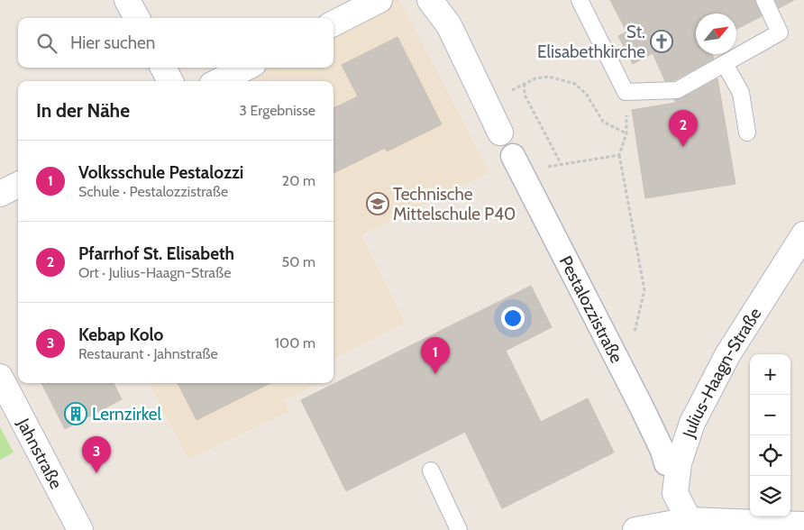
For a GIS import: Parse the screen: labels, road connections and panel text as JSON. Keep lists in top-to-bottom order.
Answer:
{
  "streets": {
    "street": ["Pestalozzistraße", "Julius-Haagn-Straße", "Jahnstraße"]
  },
  "places": {
    "church": ["St. Elisabethkirche"],
    "school or university": ["Technische Mittelschule P40"],
    "building": ["Lernzirkel"]
  },
  "north": "top right",
  "page": {
    "search": "Hier suchen",
    "heading": ["In der Nähe", "3 Ergebnisse"],
    "pins": ["2", "1", "3"],
    "list": [
      {
        "mark": "1",
        "name": "Volksschule Pestalozzi",
        "note": "Schule · Pestalozzistraße",
        "value": "20 m"
      },
      {
        "mark": "2",
        "name": "Pfarrhof St. Elisabeth",
        "note": "Ort · Julius-Haagn-Straße",
        "value": "50 m"
      },
      {
        "mark": "3",
        "name": "Kebap Kolo",
        "note": "Restaurant · Jahnstraße",
        "value": "100 m"
      }
    ],
    "map_buttons": ["+", "−"]
  }
}
